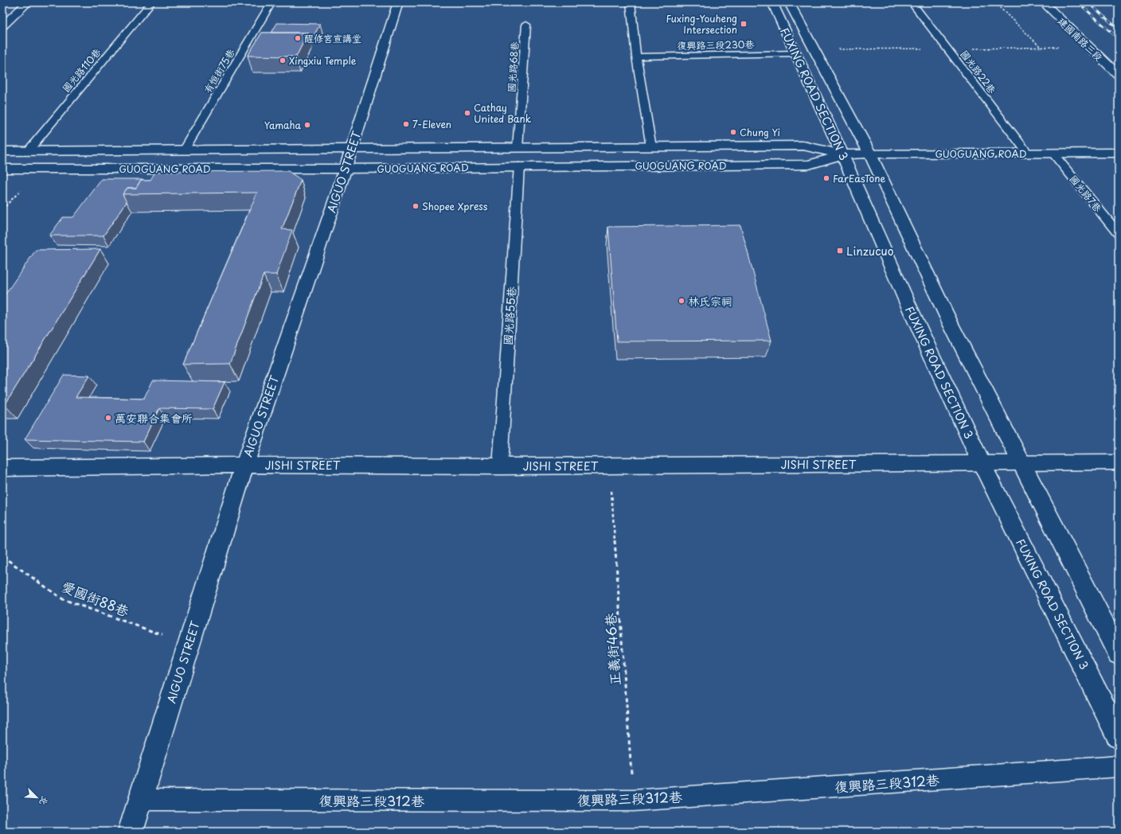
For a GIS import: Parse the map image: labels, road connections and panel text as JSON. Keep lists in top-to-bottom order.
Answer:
{
  "streets": {
    "main road": [
      "建國南路三段",
      "FUXING ROAD SECTION 3",
      "GUOGUANG ROAD",
      "AIGUO STREET",
      "JISHI STREET"
    ],
    "lane": [
      "復興路三段230巷",
      "國光路68巷",
      "國光路110巷",
      "有恒街75巷",
      "國光路22巷",
      "國光路7巷",
      "國光路55巷",
      "復興路三段312巷"
    ],
    "path": ["愛國街88巷", "正義街46巷"]
  },
  "crossings": [
    ["復興路三段230巷", "FUXING ROAD SECTION 3"],
    ["國光路68巷", "GUOGUANG ROAD"],
    ["國光路110巷", "GUOGUANG ROAD"],
    ["有恒街75巷", "GUOGUANG ROAD"],
    ["國光路22巷", "GUOGUANG ROAD"],
    ["FUXING ROAD SECTION 3", "GUOGUANG ROAD"],
    ["FUXING ROAD SECTION 3", "JISHI STREET"],
    ["GUOGUANG ROAD", "AIGUO STREET"],
    ["GUOGUANG ROAD", "國光路7巷"],
    ["GUOGUANG ROAD", "國光路55巷"],
    ["AIGUO STREET", "JISHI STREET"],
    ["AIGUO STREET", "愛國街88巷"],
    ["AIGUO STREET", "復興路三段312巷"],
    ["國光路55巷", "JISHI STREET"],
    ["JISHI STREET", "正義街46巷"],
    ["正義街46巷", "復興路三段312巷"]
  ],
  "places": {
    "transit": ["Fuxing-Youheng Intersection", "Linzucuo"],
    "other": [
      "醒修宮宣講堂",
      "Xingxiu Temple",
      "Cathay United Bank",
      "7-Eleven",
      "Yamaha",
      "Chung Yi",
      "FarEasTone",
      "Shopee Xpress",
      "林氏宗祠",
      "萬安聯合集會所"
    ]
  },
  "north": "bottom right"
}
